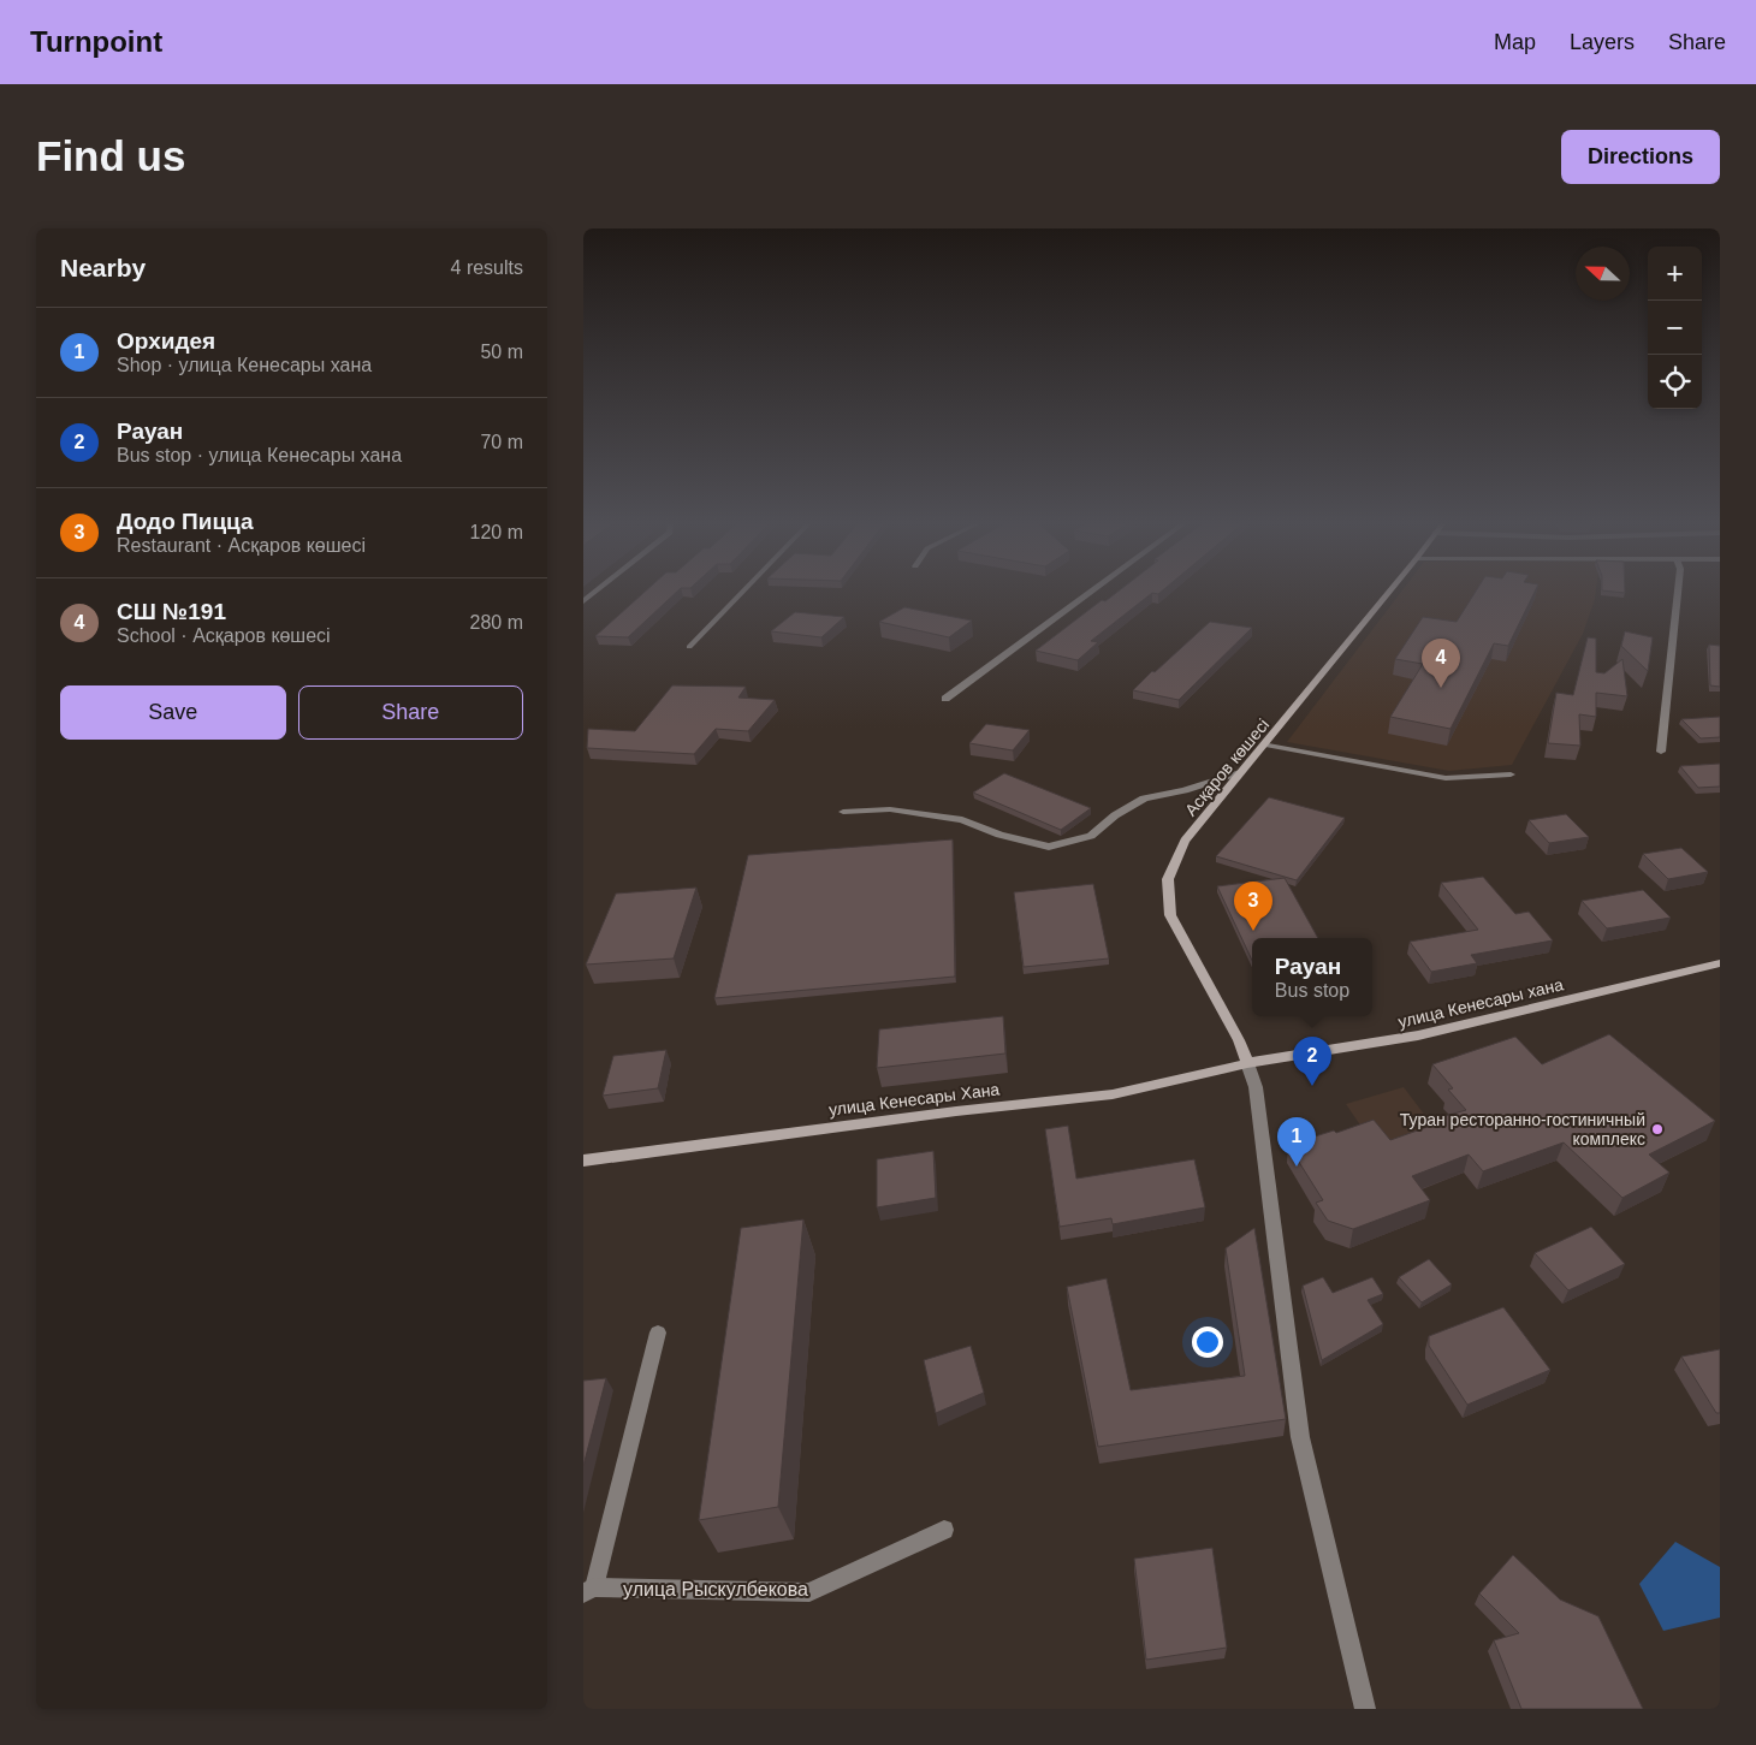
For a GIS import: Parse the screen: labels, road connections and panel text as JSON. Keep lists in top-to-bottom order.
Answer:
{
  "streets": {
    "street": [
      "Асқаров көшесі",
      "улица Кенесары хана",
      "улица Кенесары Хана",
      "улица Рыскулбекова"
    ]
  },
  "crossings": [
    ["Асқаров көшесі", "улица Кенесары хана"],
    ["Асқаров көшесі", "улица Кенесары Хана"],
    ["улица Кенесары хана", "улица Кенесары Хана"]
  ],
  "places": ["Туран ресторанно-гостиничный комплекс"],
  "north": "left",
  "page": {
    "header": "Turnpoint",
    "nav": ["Map", "Layers", "Share"],
    "buttons": [
      "Directions",
      ["Save", "Share"]
    ],
    "title": "Find us",
    "heading": ["Nearby", "4 results"],
    "map_buttons": ["+", "−"],
    "list": [
      {
        "mark": "1",
        "name": "Орхидея",
        "note": "Shop · улица Кенесары хана",
        "value": "50 m"
      },
      {
        "mark": "2",
        "name": "Рауан",
        "note": "Bus stop · улица Кенесары хана",
        "value": "70 m"
      },
      {
        "mark": "3",
        "name": "Додо Пицца",
        "note": "Restaurant · Асқаров көшесі",
        "value": "120 m"
      },
      {
        "mark": "4",
        "name": "СШ №191",
        "note": "School · Асқаров көшесі",
        "value": "280 m"
      }
    ],
    "pins": [
      "4",
      "3",
      "2",
      "1"
    ],
    "popup": ["Рауан", "Bus stop"]
  }
}
